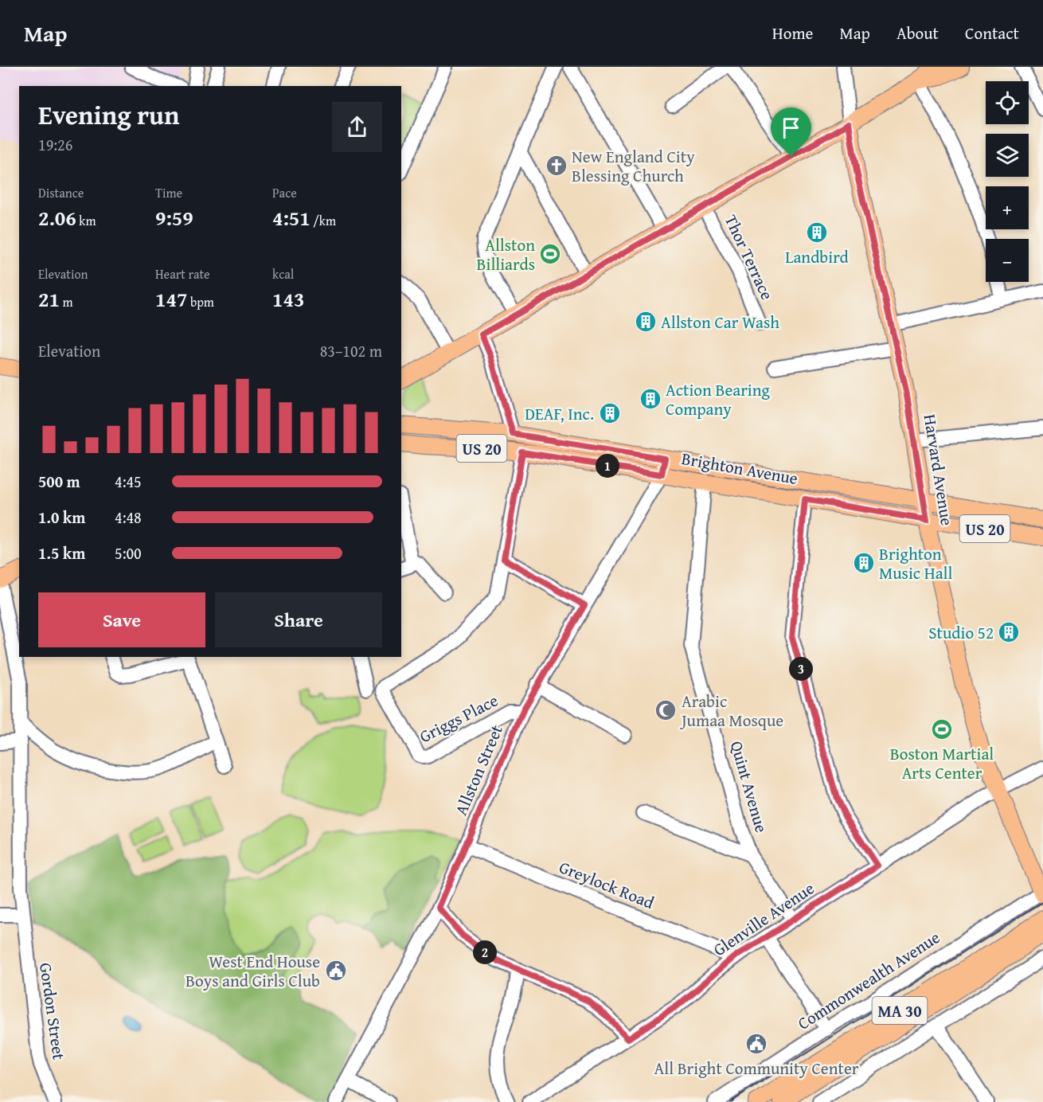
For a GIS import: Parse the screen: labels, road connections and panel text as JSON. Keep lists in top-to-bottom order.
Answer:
{
  "streets": {
    "main road": [
      "US 20",
      "Brighton Avenue",
      "Harvard Avenue",
      "MA 30"
    ],
    "street": [
      "Thor Terrace",
      "Griggs Place",
      "Allston Street",
      "Quint Avenue",
      "Greylock Road",
      "Glenville Avenue",
      "Commonwealth Avenue",
      "Gordon Street"
    ]
  },
  "crossings": [
    ["Brighton Avenue", "Harvard Avenue"],
    ["Brighton Avenue", "Allston Street"],
    ["Brighton Avenue", "Quint Avenue"],
    ["Harvard Avenue", "Glenville Avenue"],
    ["Harvard Avenue", "Commonwealth Avenue"],
    ["Griggs Place", "Allston Street"],
    ["Allston Street", "Greylock Road"],
    ["Quint Avenue", "Glenville Avenue"],
    ["Greylock Road", "Glenville Avenue"]
  ],
  "places": {
    "church": ["New England City Blessing Church"],
    "building": [
      "Landbird",
      "Allston Car Wash",
      "Action Bearing Company",
      "DEAF, Inc.",
      "Brighton Music Hall",
      "Studio 52"
    ],
    "sports": ["Allston Billiards", "Boston Martial Arts Center"],
    "mosque": ["Arabic Jumaa Mosque"],
    "public building": ["West End House Boys and Girls Club", "All Bright Community Center"]
  },
  "page": {
    "header": "Map",
    "nav": [
      "Home",
      "Map",
      "About",
      "Contact"
    ],
    "map_buttons": ["+", "−"],
    "heading": ["Evening run", "19:26"],
    "stats": [
      ["Distance", "2.06 km"],
      ["Time", "9:59"],
      ["Pace", "4:51 /km"],
      ["Elevation", "21 m"],
      ["Heart rate", "147 bpm"],
      ["kcal", "143"]
    ],
    "chart": ["Elevation", "83–102 m"],
    "pins": ["1", "3", "2"],
    "list": [
      {
        "name": "500 m",
        "note": "4:45"
      },
      {
        "name": "1.0 km",
        "note": "4:48"
      },
      {
        "name": "1.5 km",
        "note": "5:00"
      }
    ],
    "buttons": ["Save", "Share"]
  }
}
